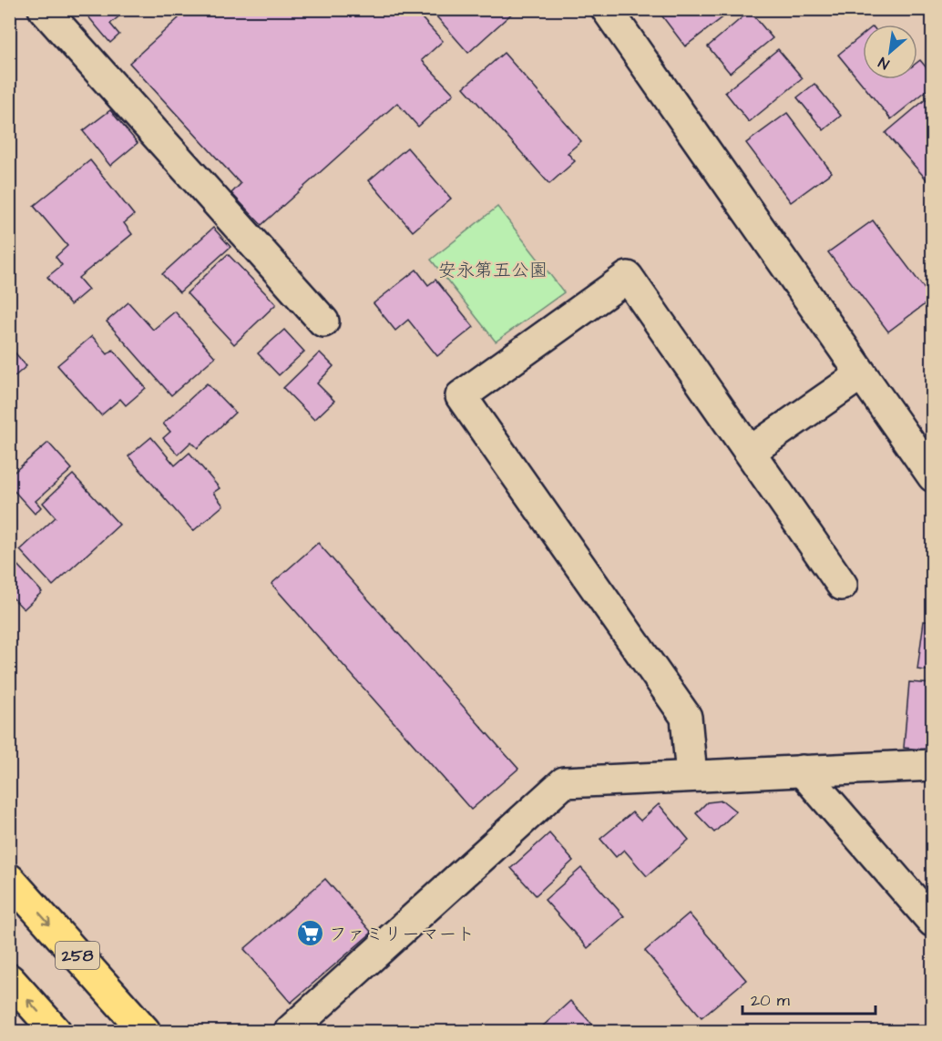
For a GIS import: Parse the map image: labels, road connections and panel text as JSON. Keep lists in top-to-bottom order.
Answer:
{
  "streets": {
    "highway": ["258"]
  },
  "parks": ["安永第五公園"],
  "places": {
    "supermarket": ["ファミリーマート"]
  },
  "scale_bar": "20 m",
  "north": "bottom left"
}
